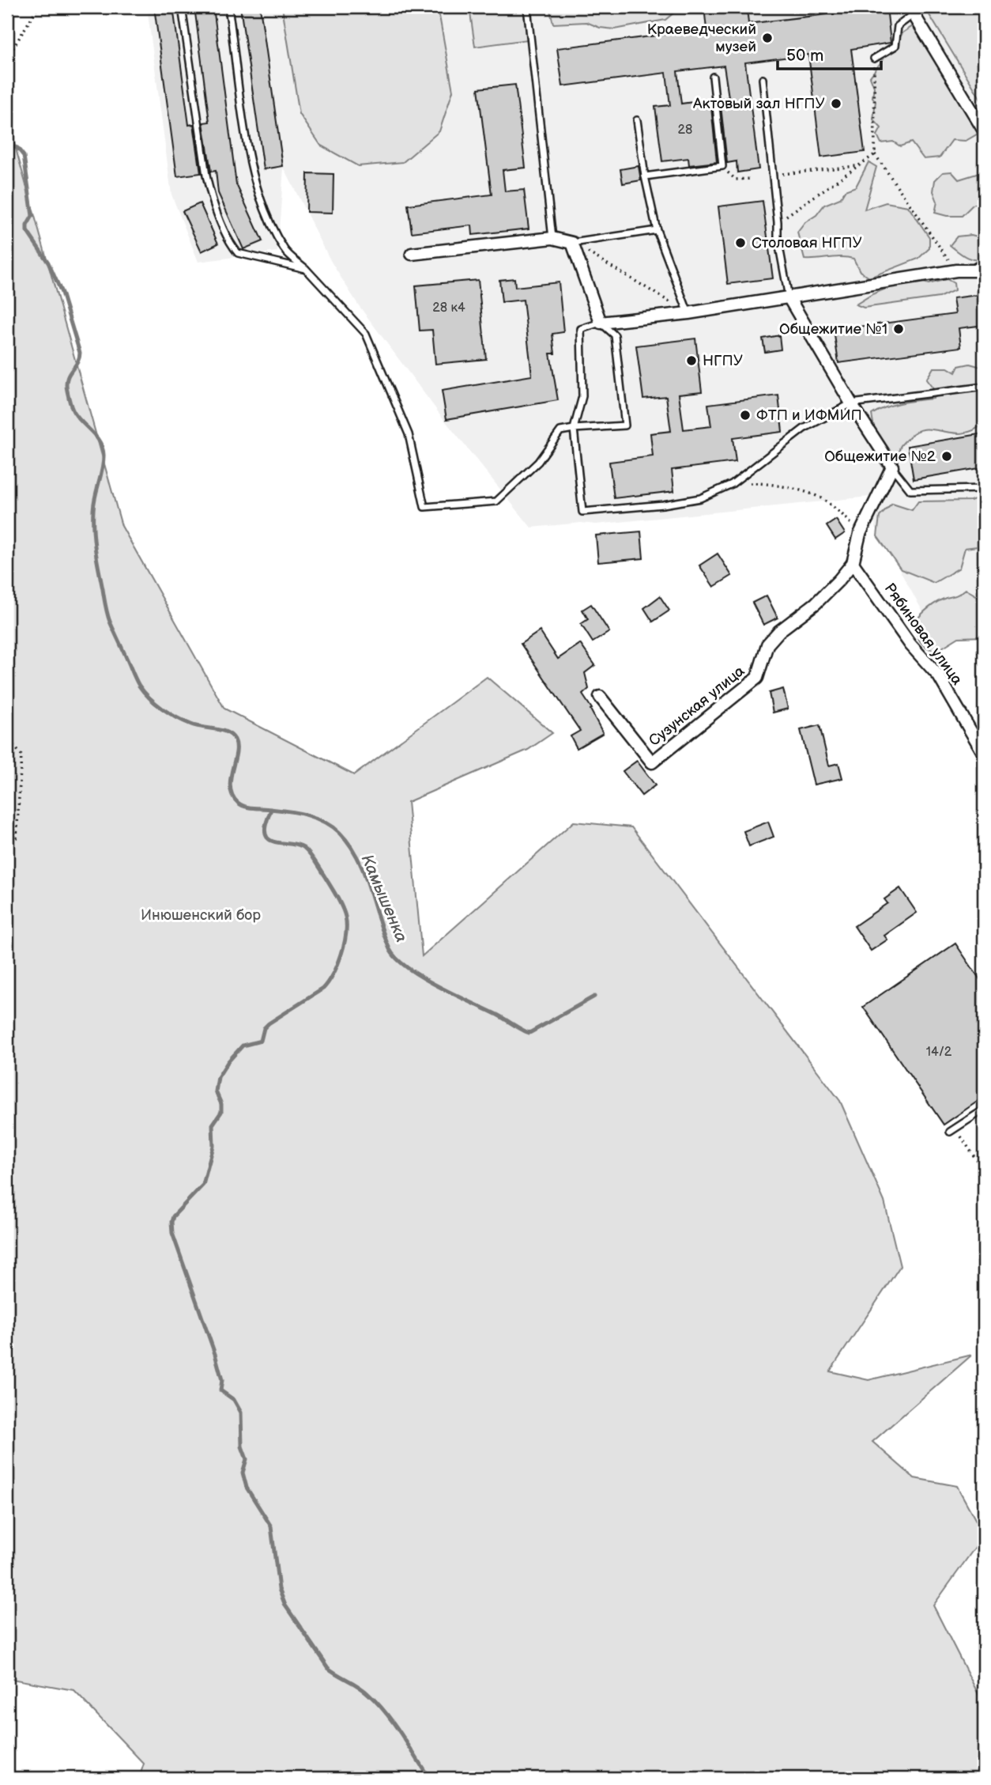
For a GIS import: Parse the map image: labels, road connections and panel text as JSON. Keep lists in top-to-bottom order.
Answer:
{
  "streets": {
    "street": ["Рябиновая улица", "Сузунская улица"]
  },
  "crossings": [
    ["Рябиновая улица", "Сузунская улица"]
  ],
  "water": ["Камышенка"],
  "parks": ["Инюшенский бор"],
  "places": [
    "Краеведческий музей",
    "Актовый зал НГПУ",
    "Столовая НГПУ",
    "Общежитие №1",
    "НГПУ",
    "ФТП и ИФМИП",
    "Общежитие №2"
  ],
  "house_numbers": ["28", "28 к4", "14/2"],
  "scale_bar": "50 m"
}
